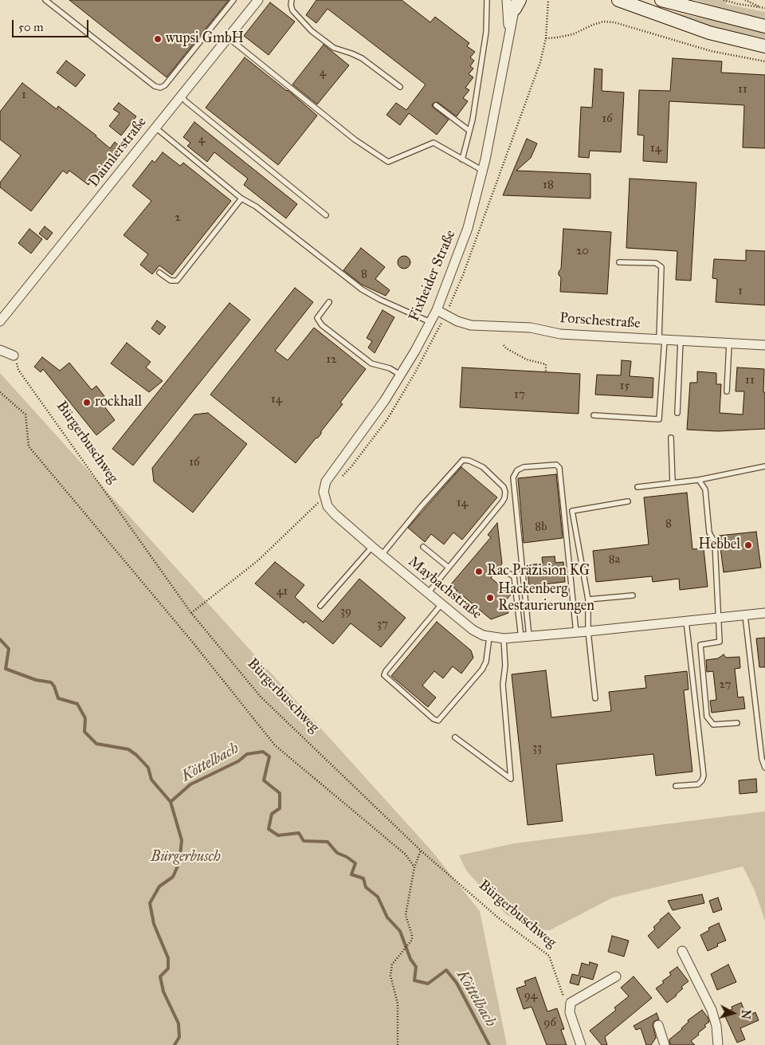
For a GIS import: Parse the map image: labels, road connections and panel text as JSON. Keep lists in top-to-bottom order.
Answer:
{
  "streets": {
    "street": [
      "Daimlerstraße",
      "Fixheider Straße",
      "Porschestraße",
      "Maybachstraße"
    ],
    "path": ["Bürgerbuschweg"]
  },
  "crossings": [
    ["Fixheider Straße", "Porschestraße"],
    ["Fixheider Straße", "Maybachstraße"]
  ],
  "water": ["Köttelbach"],
  "parks": ["Bürgerbusch"],
  "places": [
    "wupsi GmbH",
    "rockhall",
    "Hebbel",
    "Rac Präzision KG",
    "Hackenberg Restaurierungen"
  ],
  "house_numbers": [
    "4",
    "11",
    "1",
    "16",
    "4",
    "14",
    "18",
    "2",
    "20",
    "8",
    "1",
    "12",
    "11",
    "15",
    "17",
    "14",
    "16",
    "14",
    "8",
    "8b",
    "8a",
    "41",
    "39",
    "37",
    "27",
    "33",
    "94",
    "96"
  ],
  "scale_bar": "50 m",
  "north": "right"
}
